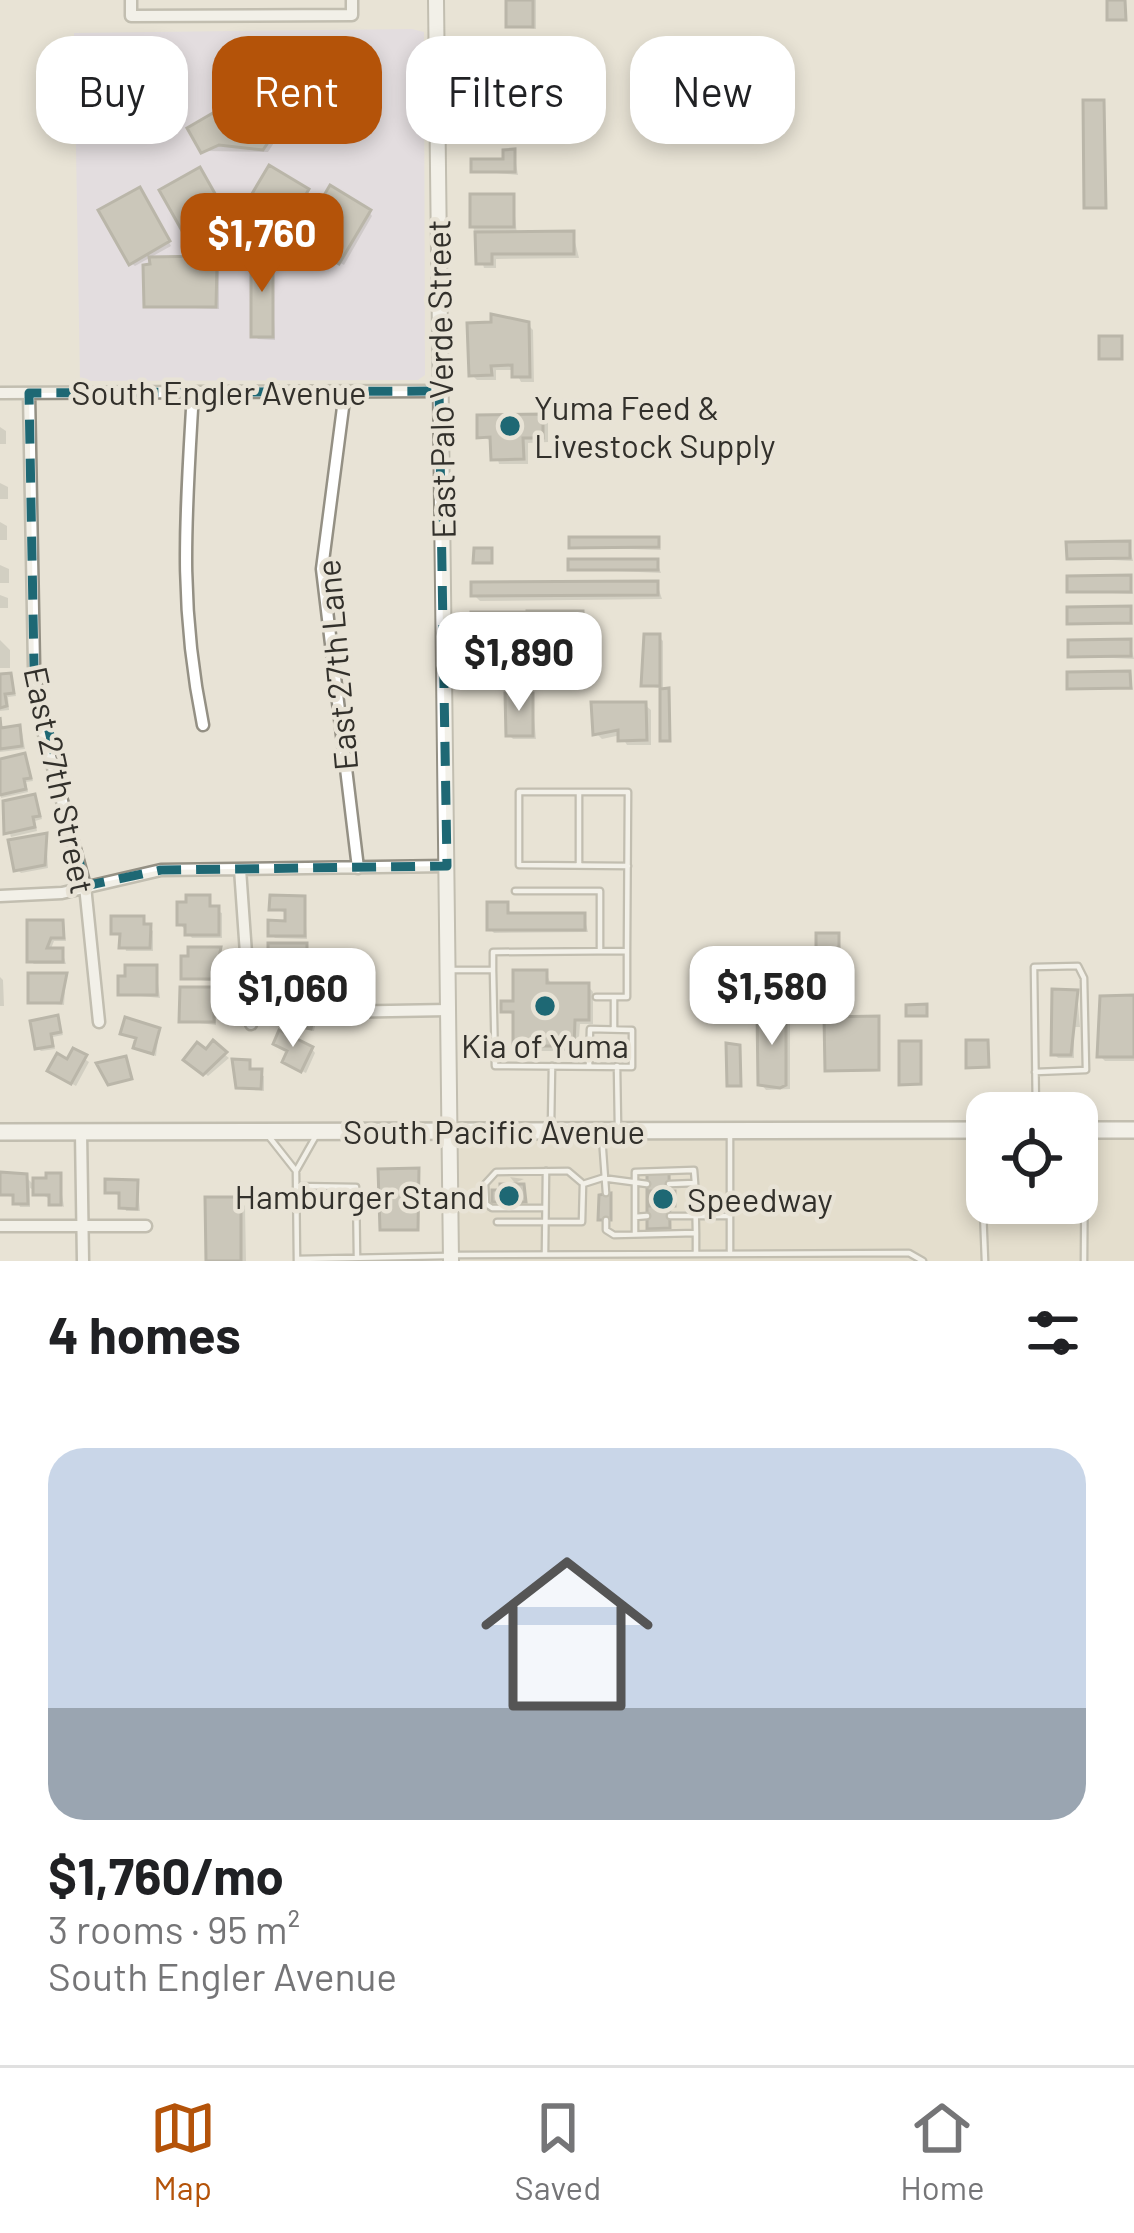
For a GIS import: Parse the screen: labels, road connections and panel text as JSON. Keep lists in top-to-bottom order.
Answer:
{
  "streets": {
    "main road": ["South Pacific Avenue"],
    "street": [
      "East Palo Verde Street",
      "South Engler Avenue",
      "East 27th Lane",
      "East 27th Street"
    ]
  },
  "crossings": [
    ["East Palo Verde Street", "South Engler Avenue"],
    ["East Palo Verde Street", "South Pacific Avenue"],
    ["South Engler Avenue", "East 27th Lane"],
    ["South Engler Avenue", "East 27th Street"]
  ],
  "places": [
    "Yuma Feed & Livestock Supply",
    "Kia of Yuma",
    "Hamburger Stand",
    "Speedway"
  ],
  "page": {
    "chip": [
      "Buy",
      "Rent",
      "Filters",
      "New"
    ],
    "price": [
      "$1,760",
      "$1,890",
      "$1,580",
      "$1,060"
    ],
    "heading": "4 homes",
    "list": [
      {
        "name": "$1,760/mo",
        "note": "3 rooms · 95 m² · South Engler Avenue"
      }
    ],
    "tabs": ["Map", "Saved", "Home"]
  }
}
